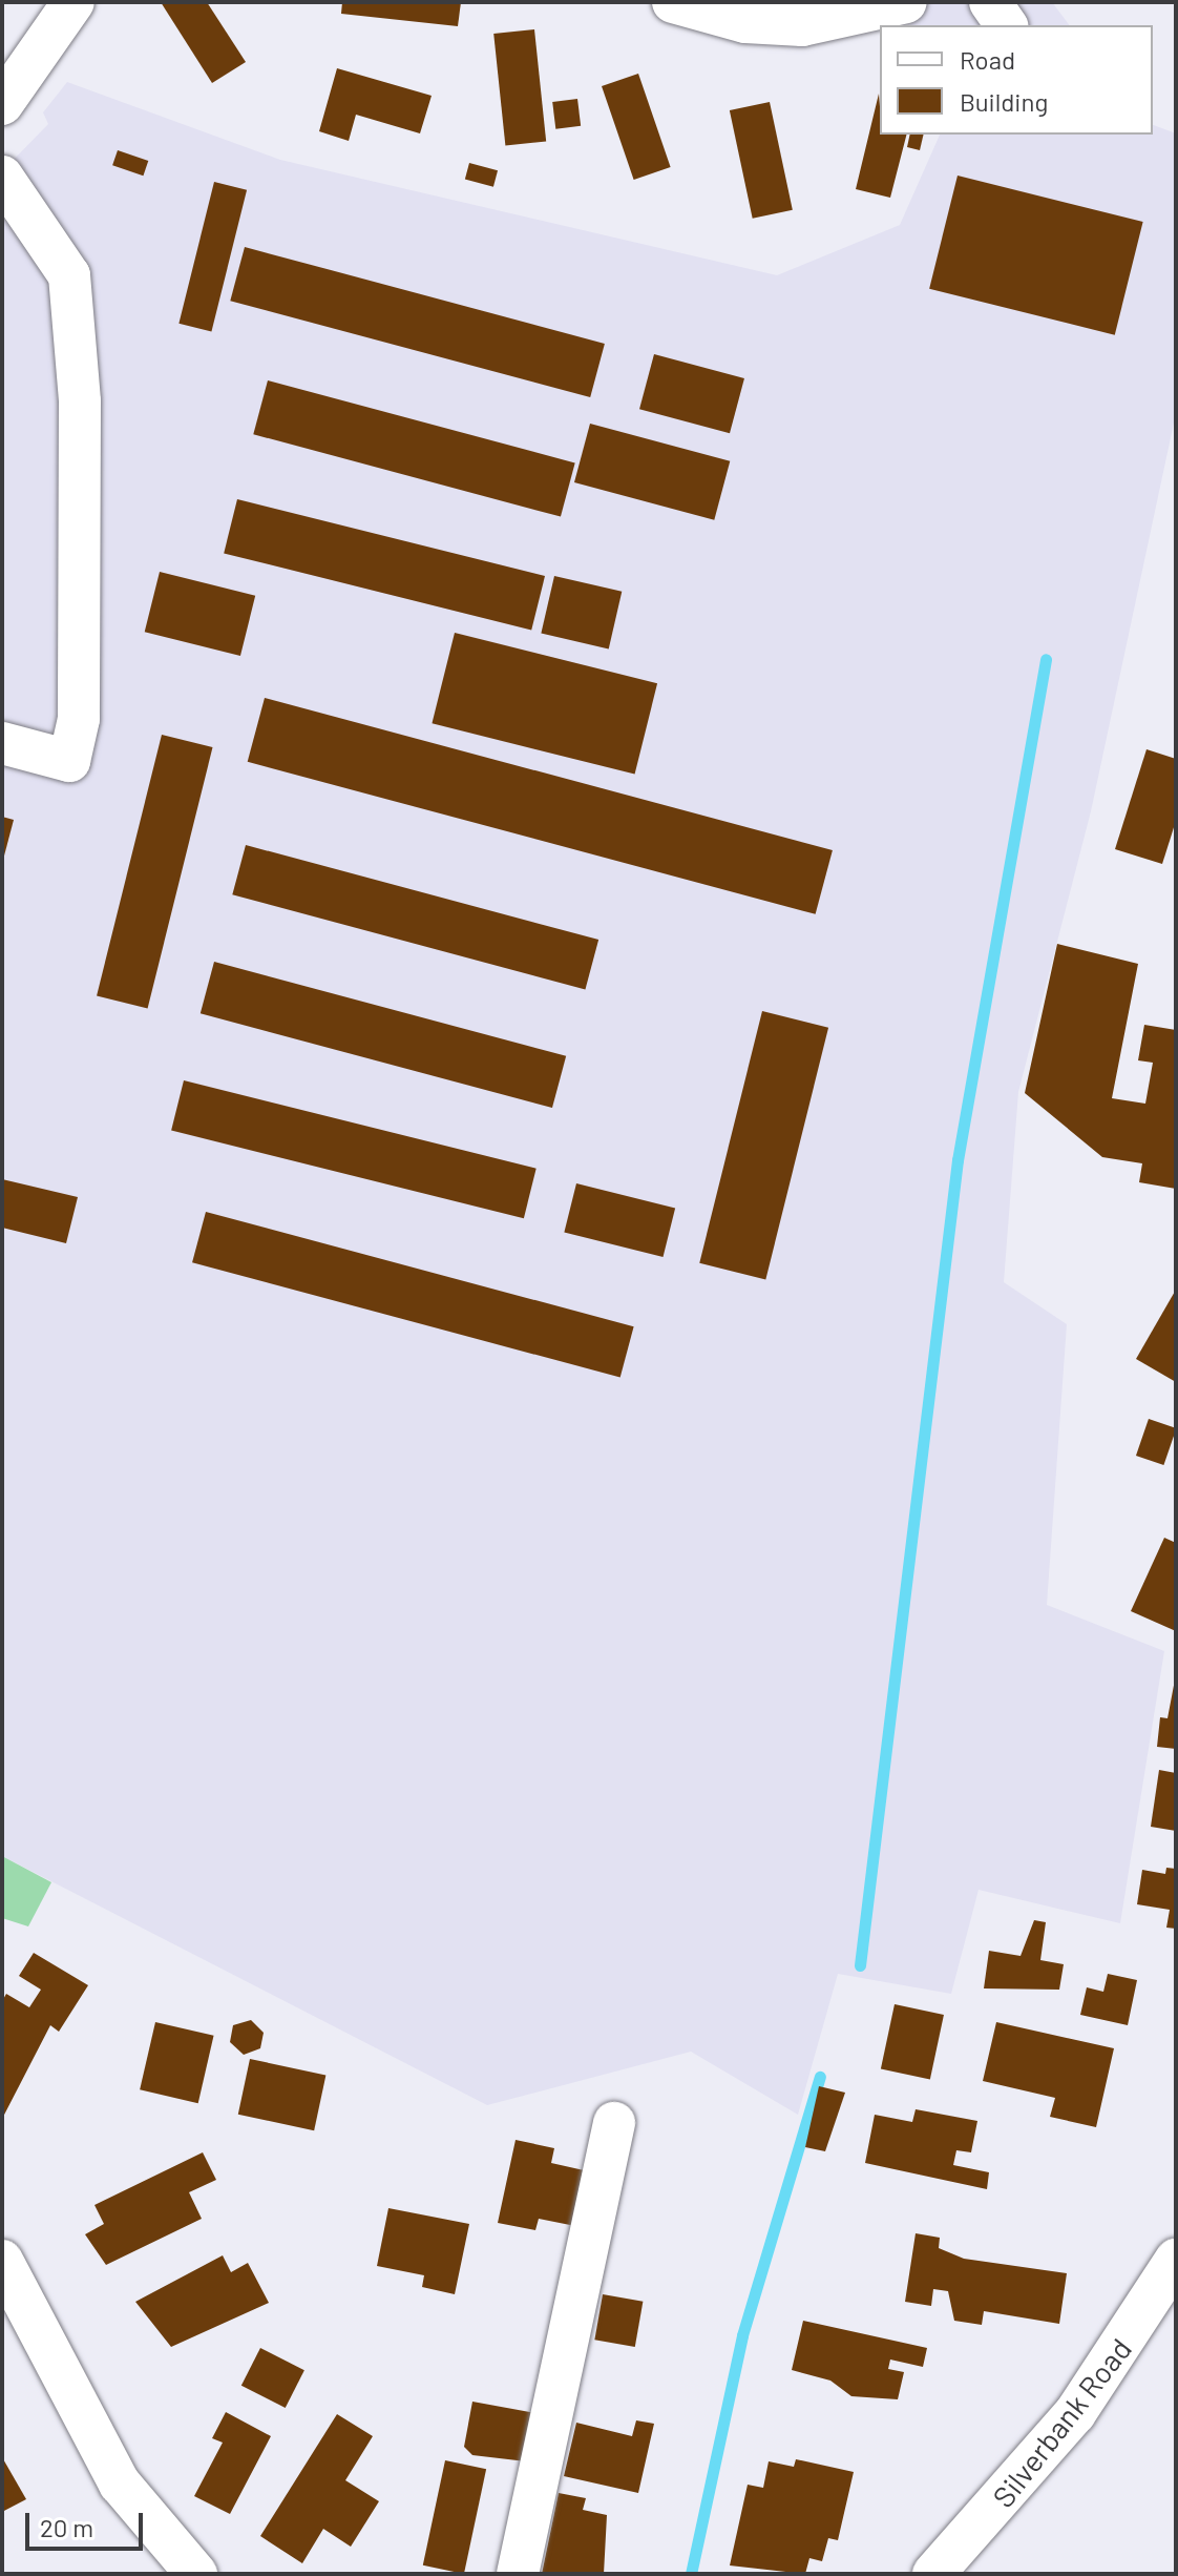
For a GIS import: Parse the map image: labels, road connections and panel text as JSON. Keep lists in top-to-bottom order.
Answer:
{
  "streets": {
    "street": ["Silverbank Road"]
  },
  "legend": ["Road", "Building"],
  "scale_bar": "20 m"
}
